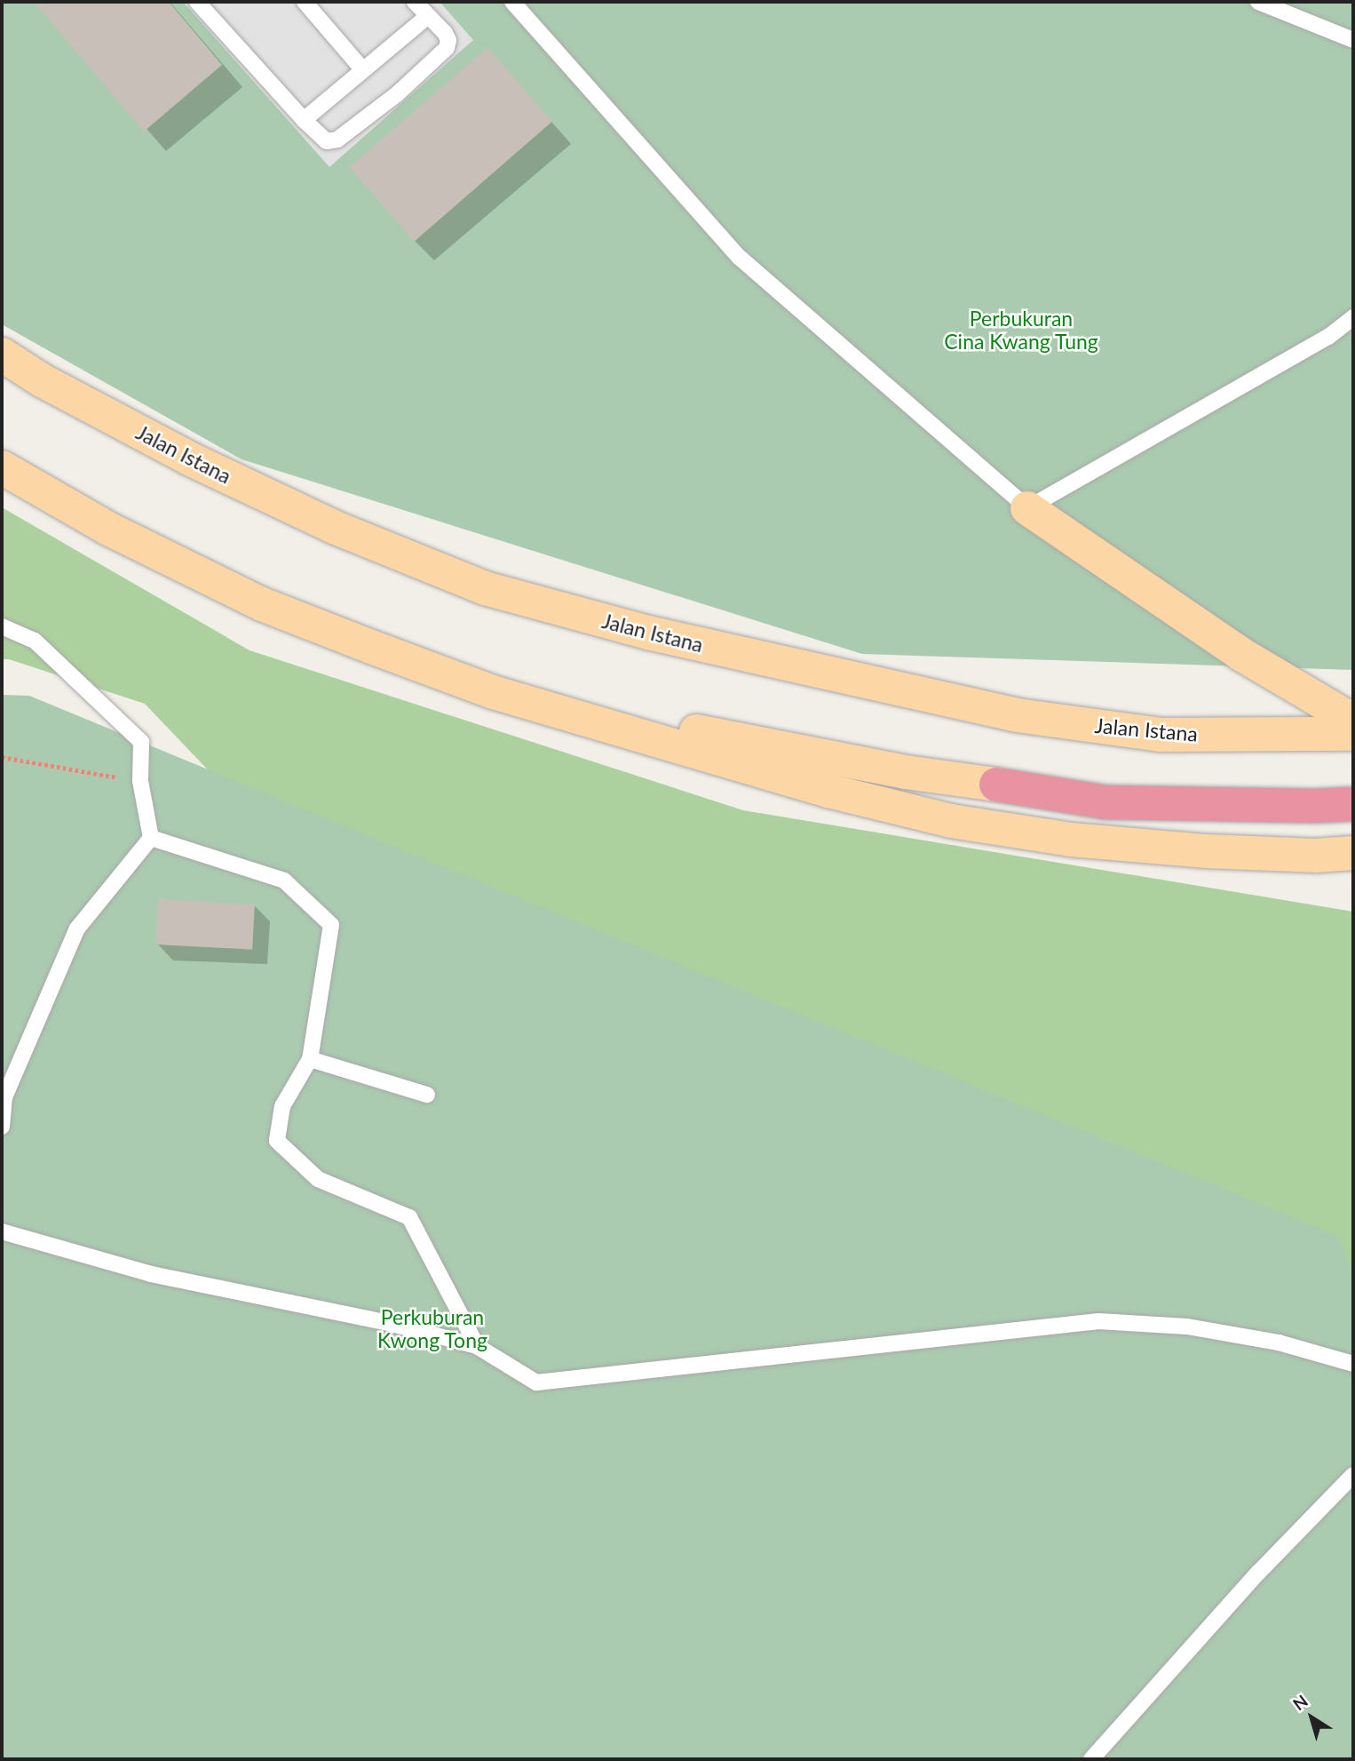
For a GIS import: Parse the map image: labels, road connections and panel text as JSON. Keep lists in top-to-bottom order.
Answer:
{
  "streets": {
    "main road": ["Jalan Istana"]
  },
  "parks": ["Perbukuran Cina Kwang Tung", "Perkuburan Kwong Tong"],
  "north": "top left"
}
